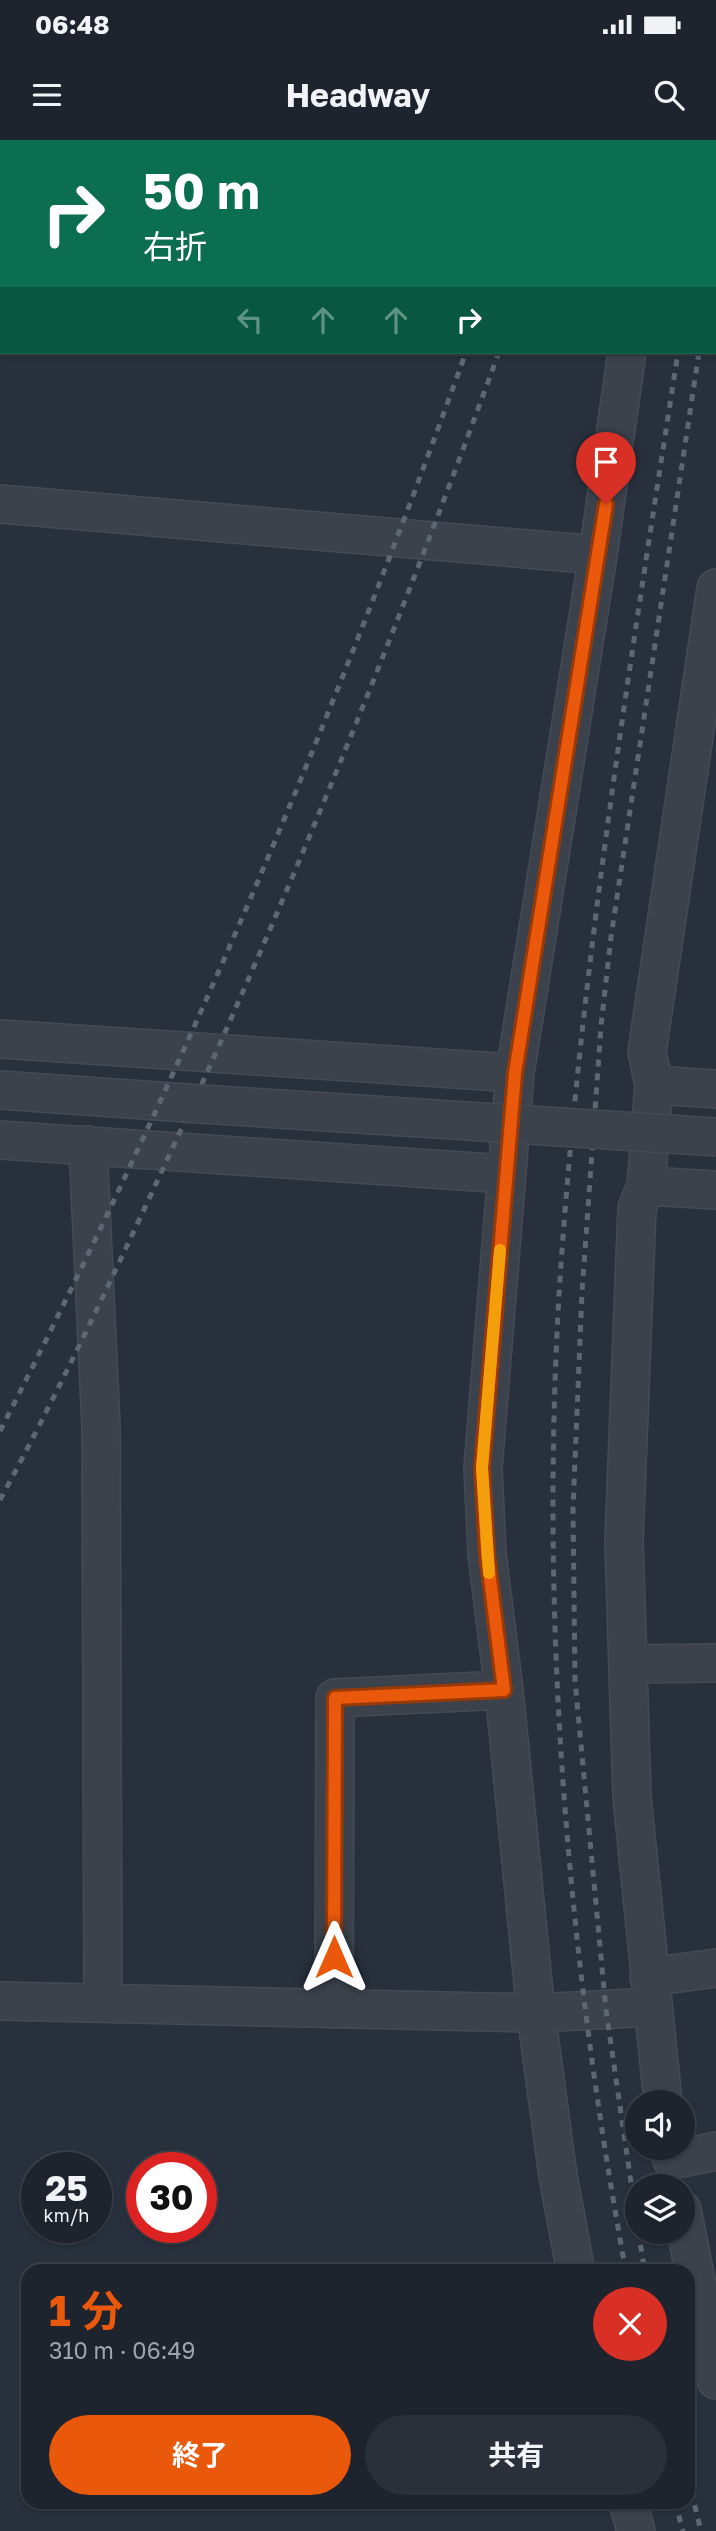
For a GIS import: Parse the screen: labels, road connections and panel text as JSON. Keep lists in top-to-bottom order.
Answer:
{
  "page": {
    "status": "06:48",
    "header": "Headway",
    "turn": ["50 m", "右折"],
    "speed": "25 km/h",
    "limit": "30",
    "heading": ["1 分", "310 m · 06:49"],
    "buttons": ["終了", "共有"]
  }
}
